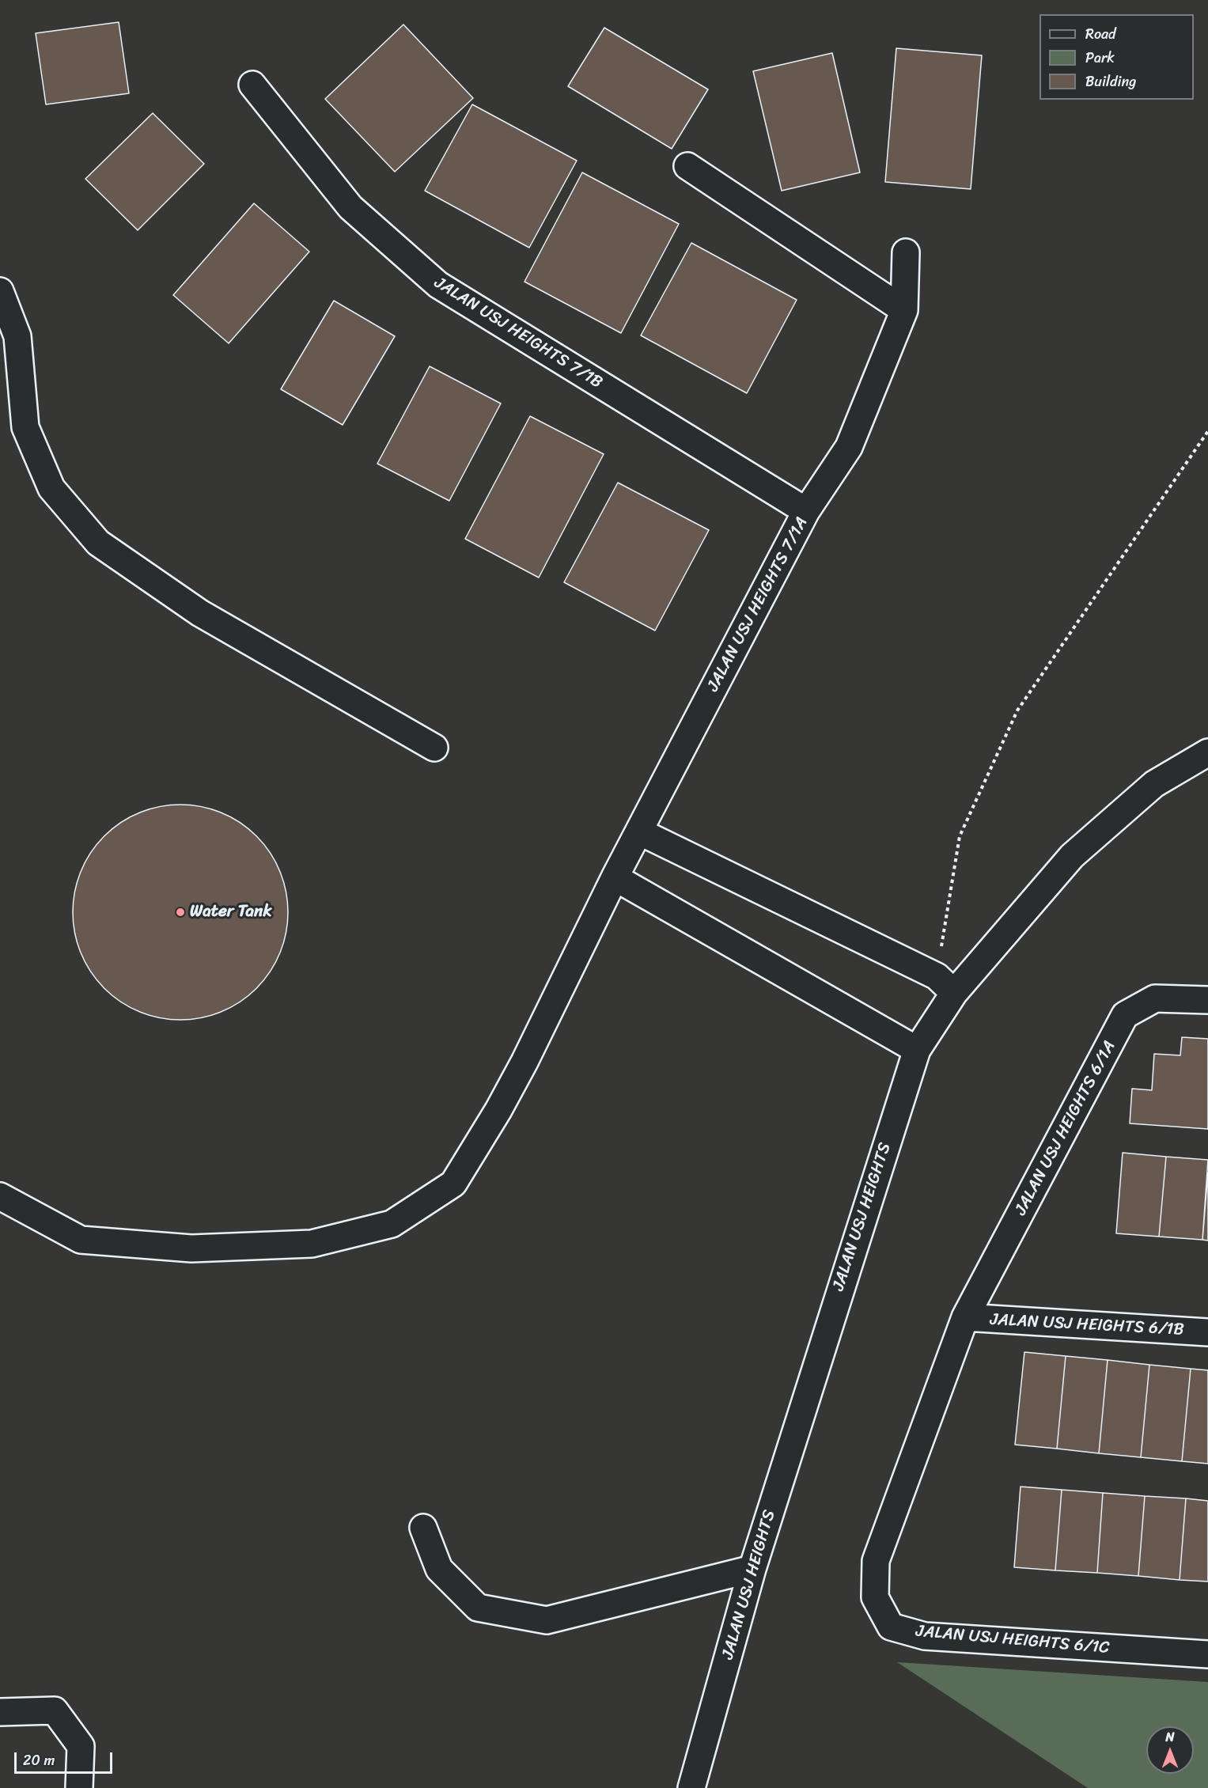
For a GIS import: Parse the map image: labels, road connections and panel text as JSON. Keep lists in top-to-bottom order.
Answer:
{
  "streets": {
    "street": [
      "JALAN USJ HEIGHTS 7/1B",
      "JALAN USJ HEIGHTS 7/1A",
      "JALAN USJ HEIGHTS 6/1A",
      "JALAN USJ HEIGHTS",
      "JALAN USJ HEIGHTS 6/1B",
      "JALAN USJ HEIGHTS 6/1C"
    ]
  },
  "crossings": [
    ["JALAN USJ HEIGHTS 7/1B", "JALAN USJ HEIGHTS 7/1A"],
    ["JALAN USJ HEIGHTS 6/1A", "JALAN USJ HEIGHTS 6/1B"],
    ["JALAN USJ HEIGHTS 6/1A", "JALAN USJ HEIGHTS 6/1C"],
    ["JALAN USJ HEIGHTS 6/1B", "JALAN USJ HEIGHTS 6/1C"]
  ],
  "places": ["Water Tank"],
  "legend": ["Road", "Park", "Building"],
  "scale_bar": "20 m",
  "north": "top"
}
